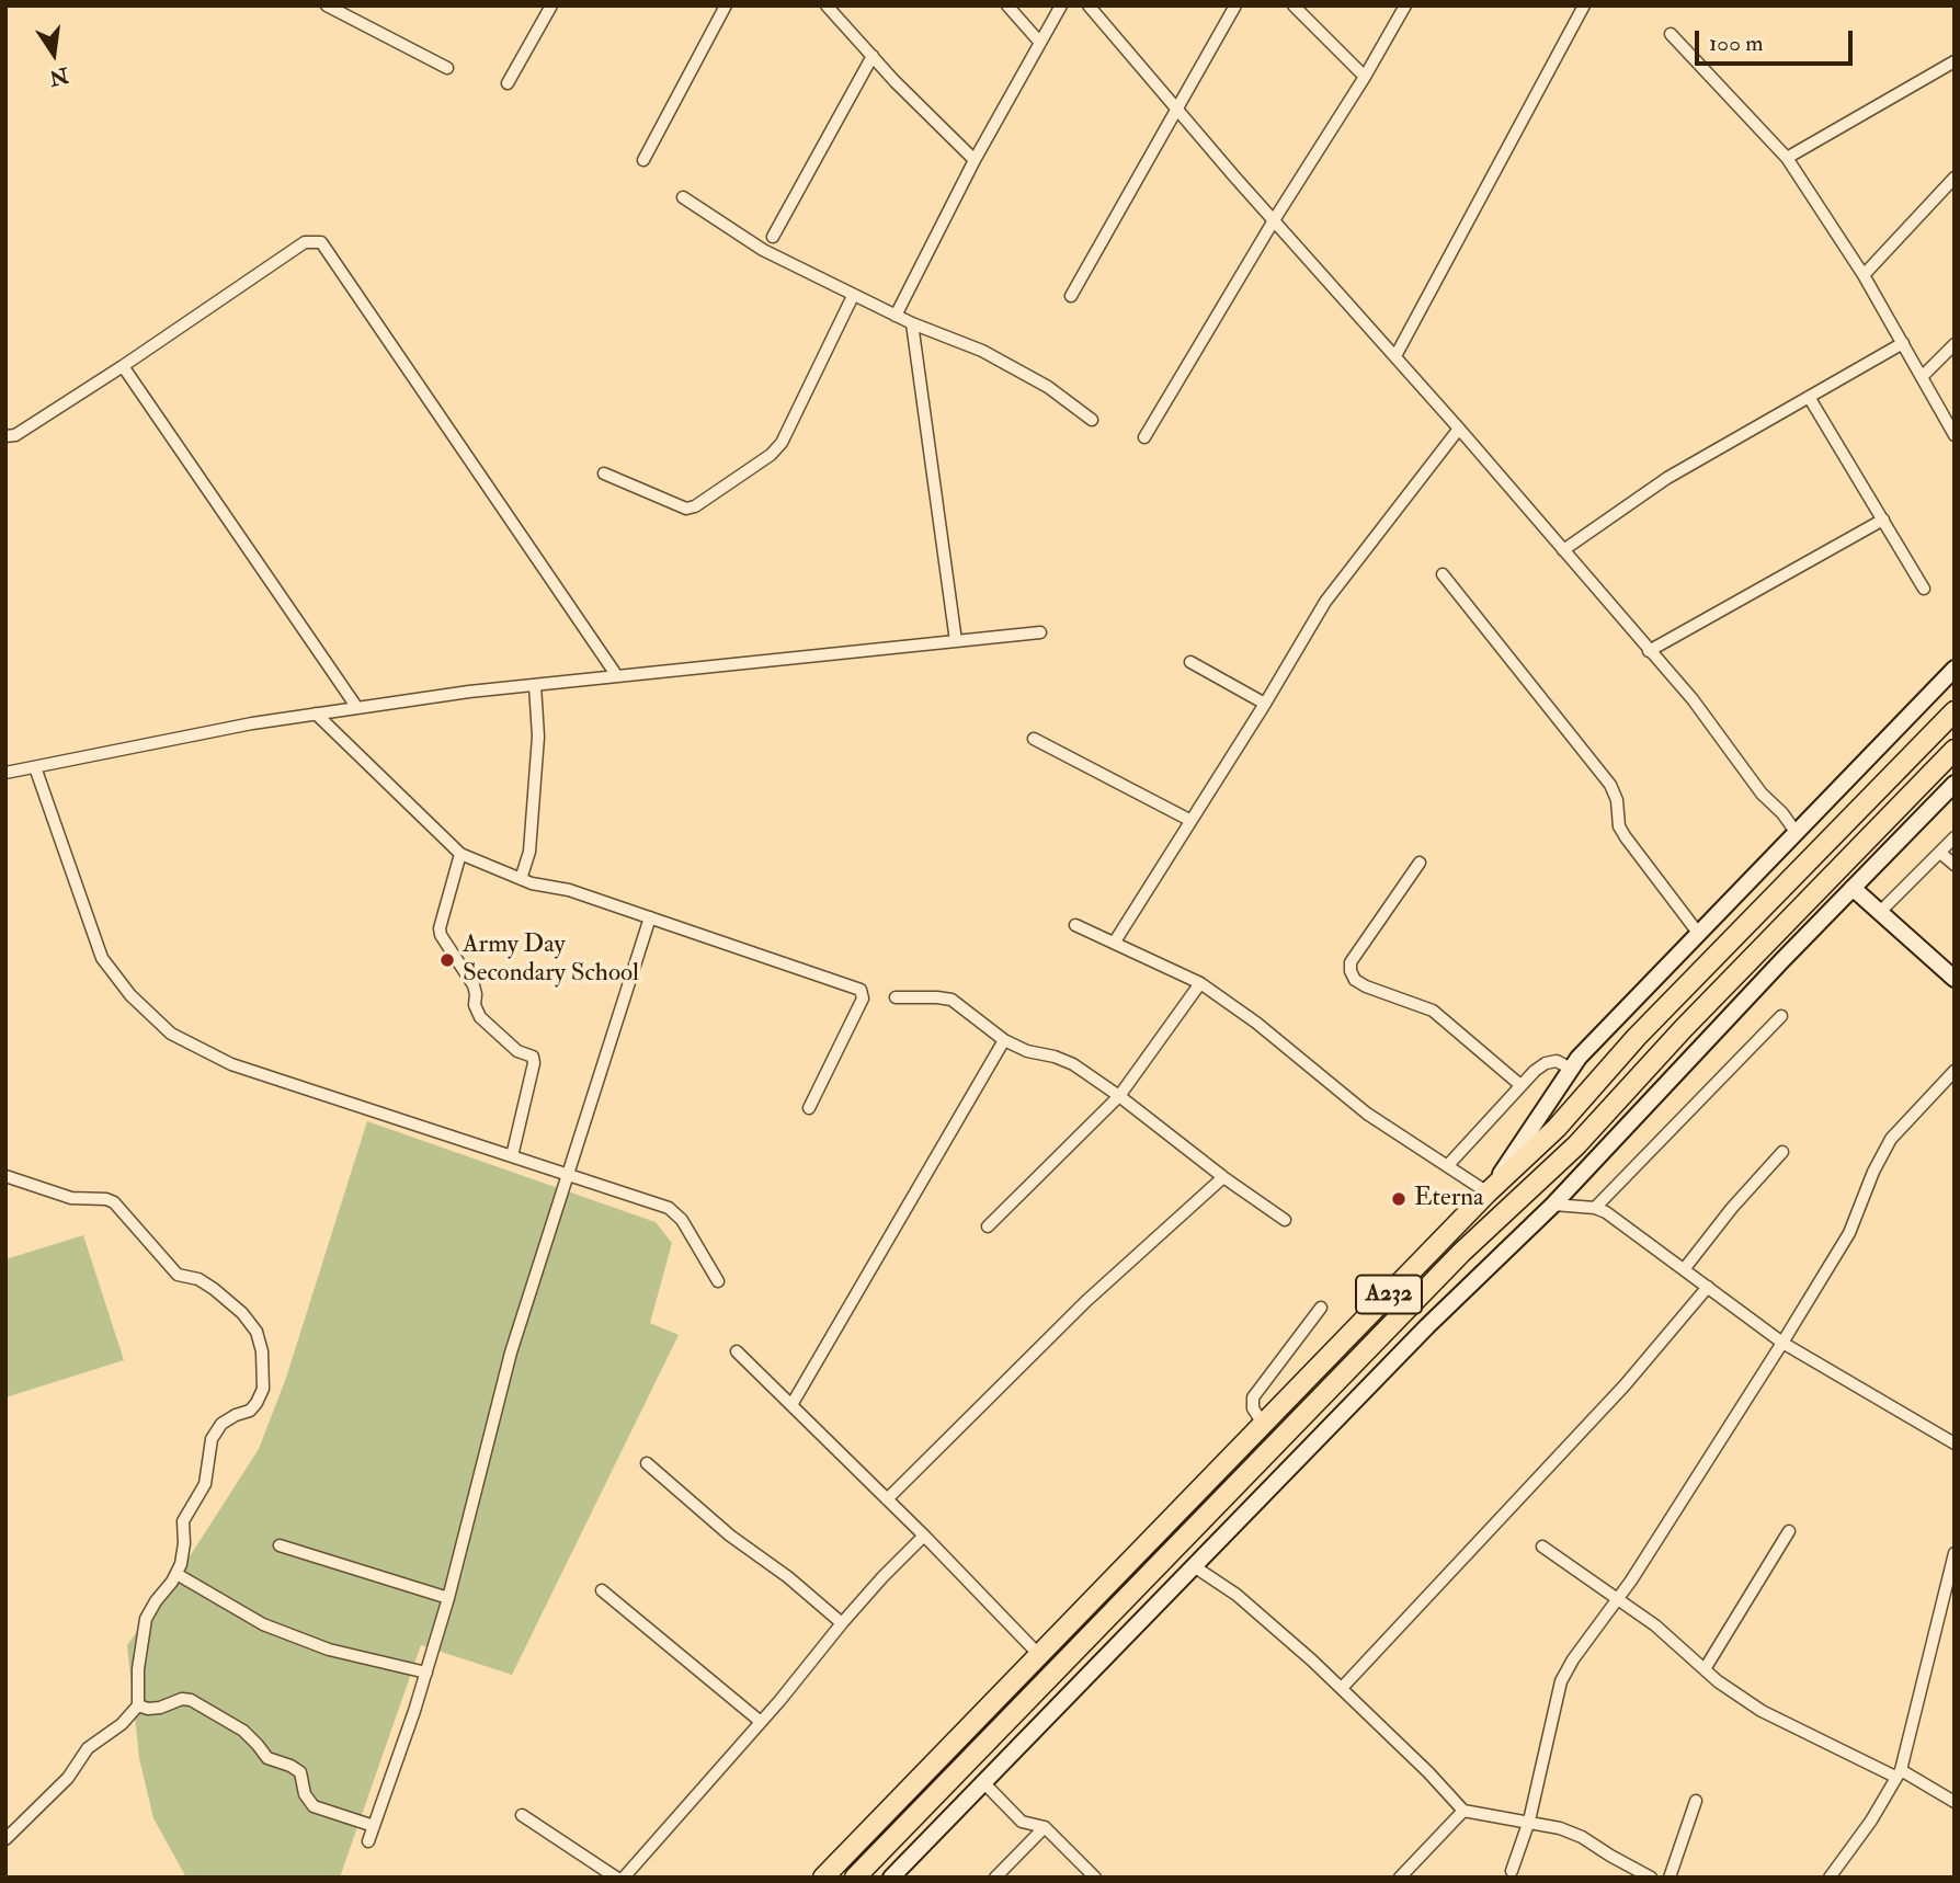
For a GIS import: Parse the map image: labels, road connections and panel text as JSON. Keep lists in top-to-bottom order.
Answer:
{
  "streets": {
    "highway": ["A232"]
  },
  "places": ["Army Day Secondary School", "Eterna"],
  "scale_bar": "100 m",
  "north": "bottom"
}
